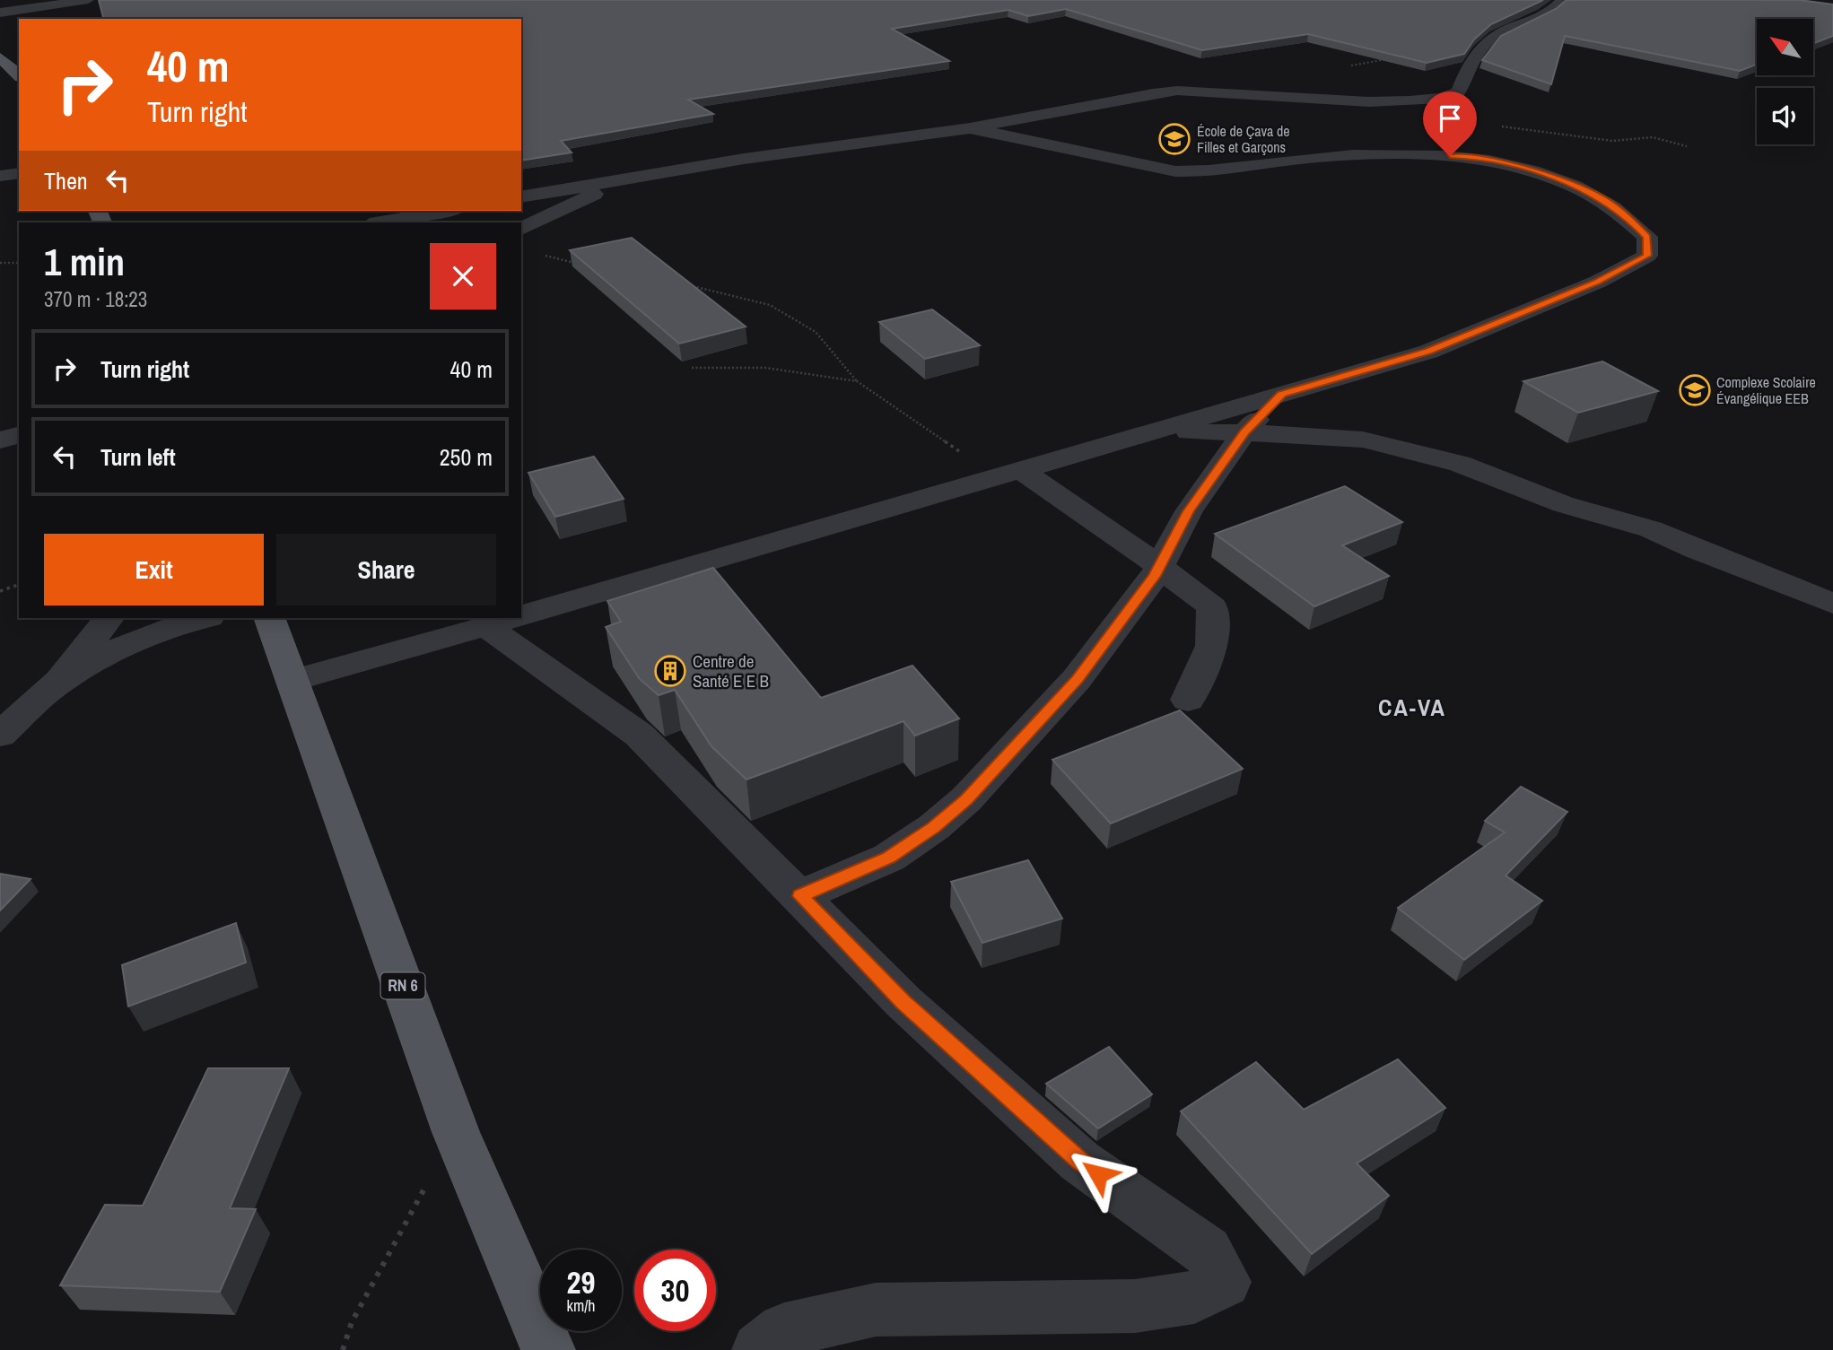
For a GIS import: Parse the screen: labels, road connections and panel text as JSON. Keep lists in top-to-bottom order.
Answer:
{
  "streets": {
    "main road": ["RN 6"]
  },
  "districts": ["CA-VA"],
  "places": {
    "school or university": ["École de Çava de Filles et Garçons", "Complexe Scolaire Évangélique EEB"],
    "building": ["Centre de Santé E E B"]
  },
  "north": "top left",
  "page": {
    "turn": ["40 m", "Turn right"],
    "then": "Then",
    "heading": ["1 min", "370 m · 18:23"],
    "list": [
      {
        "name": "Turn right",
        "value": "40 m"
      },
      {
        "name": "Turn left",
        "value": "250 m"
      }
    ],
    "buttons": ["Exit", "Share"],
    "speed": "29 km/h",
    "limit": "30"
  }
}
